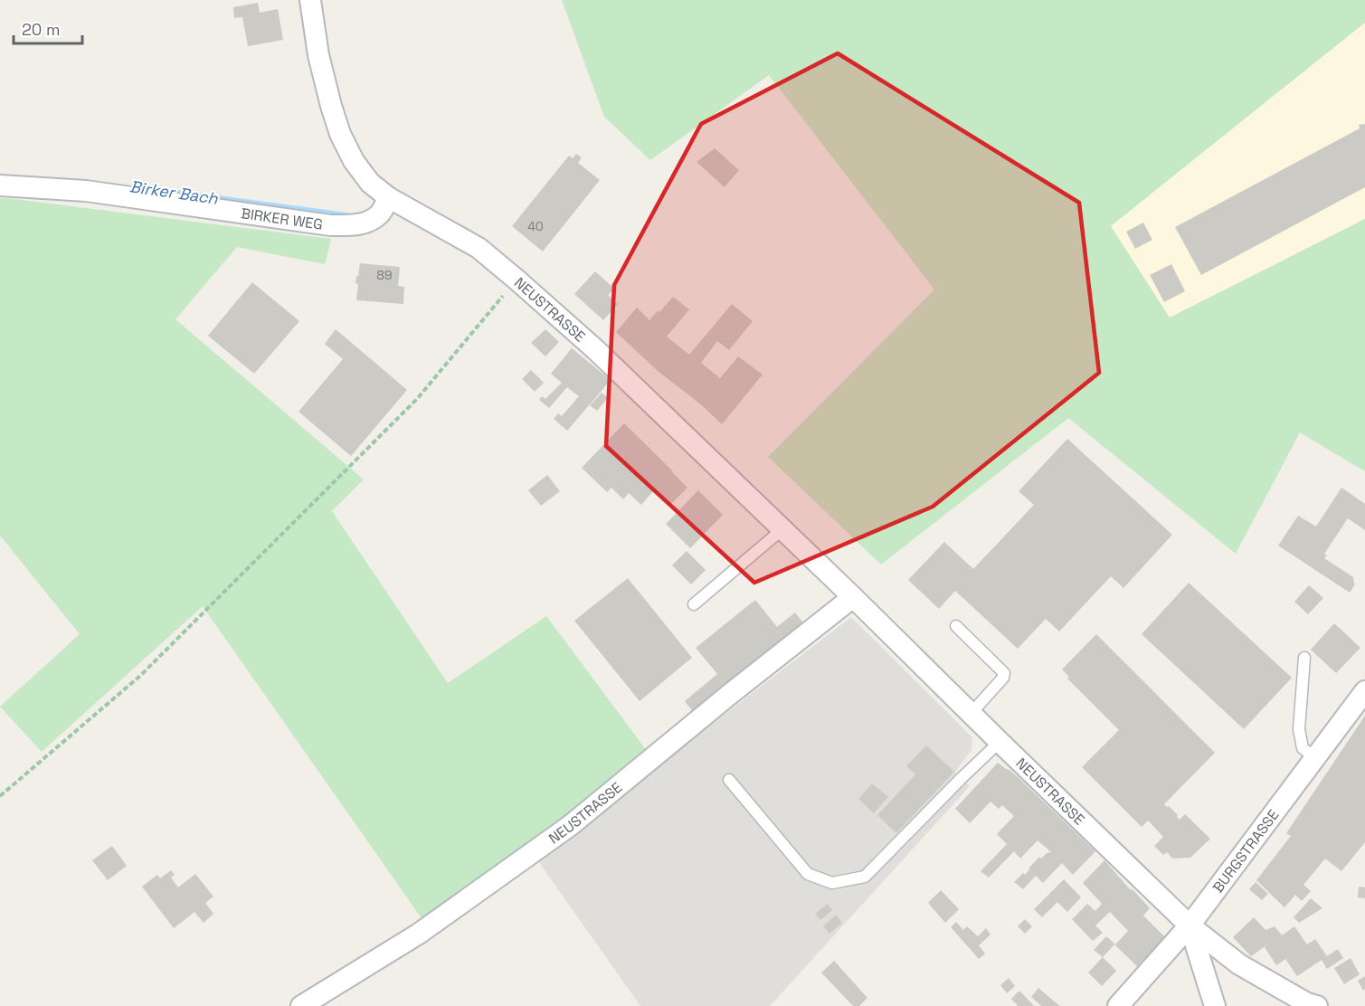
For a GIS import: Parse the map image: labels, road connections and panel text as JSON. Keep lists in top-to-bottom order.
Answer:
{
  "streets": {
    "street": ["BIRKER WEG", "NEUSTRASSE", "BURGSTRASSE"]
  },
  "crossings": [
    ["BIRKER WEG", "NEUSTRASSE"],
    ["NEUSTRASSE", "BURGSTRASSE"]
  ],
  "water": ["Birker Bach"],
  "house_numbers": ["40", "89"],
  "scale_bar": "20 m"
}
